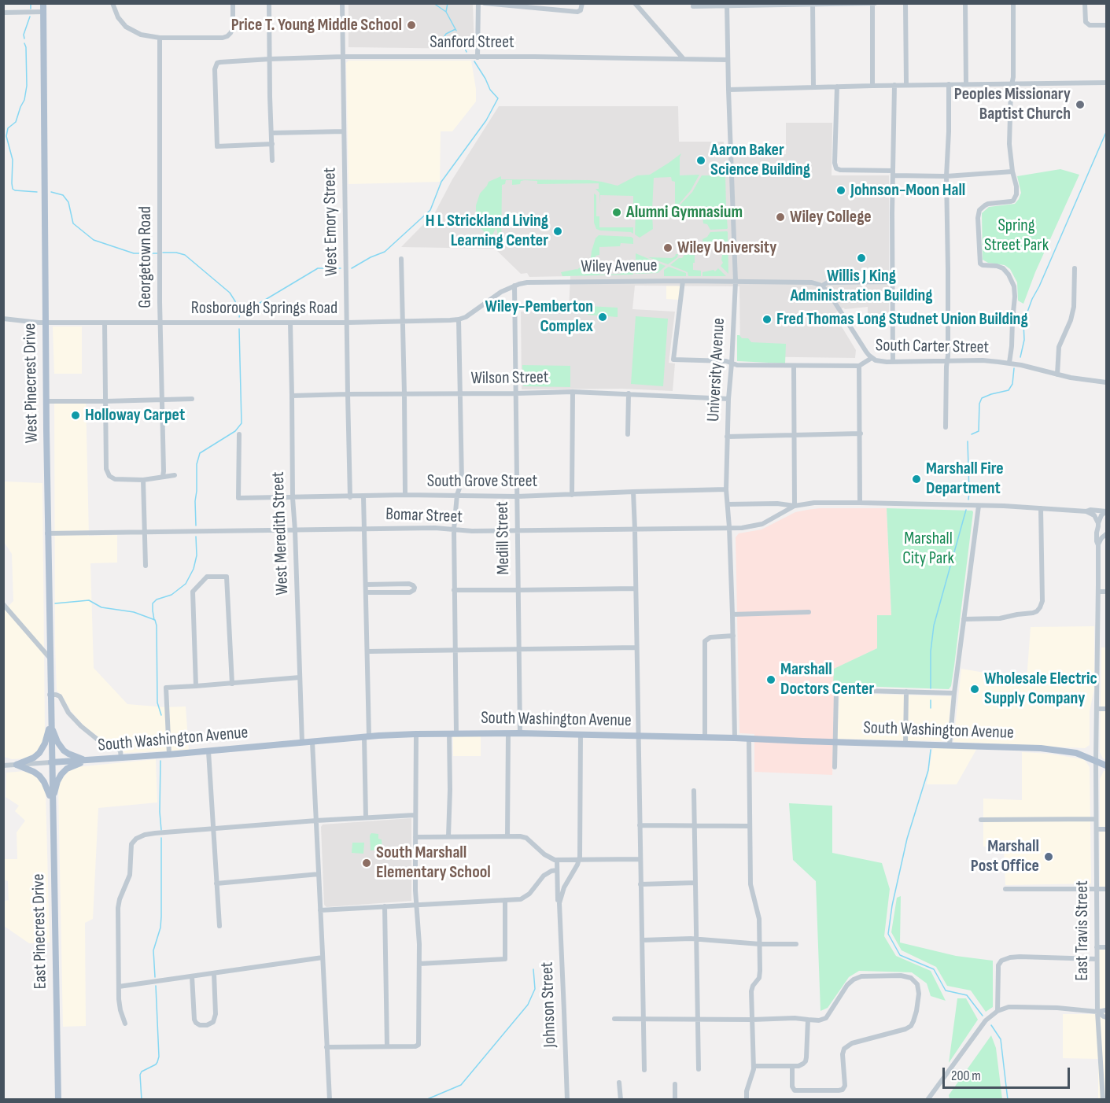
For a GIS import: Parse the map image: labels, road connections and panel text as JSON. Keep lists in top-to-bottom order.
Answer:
{
  "streets": {
    "main road": ["West Pinecrest Drive", "South Washington Avenue", "East Pinecrest Drive"],
    "street": [
      "Sanford Street",
      "West Emory Street",
      "Georgetown Road",
      "Wiley Avenue",
      "Rosborough Springs Road",
      "South Carter Street",
      "University Avenue",
      "Wilson Street",
      "South Grove Street",
      "Bomar Street",
      "West Meredith Street",
      "Medill Street",
      "East Travis Street",
      "Johnson Street"
    ]
  },
  "crossings": [
    ["Sanford Street", "West Emory Street"],
    ["Sanford Street", "University Avenue"],
    ["West Emory Street", "Rosborough Springs Road"],
    ["West Emory Street", "Wilson Street"],
    ["West Emory Street", "South Grove Street"],
    ["Georgetown Road", "Rosborough Springs Road"],
    ["Wiley Avenue", "Rosborough Springs Road"],
    ["Wiley Avenue", "South Carter Street"],
    ["Wiley Avenue", "University Avenue"],
    ["Wiley Avenue", "Medill Street"],
    ["Rosborough Springs Road", "West Pinecrest Drive"],
    ["Rosborough Springs Road", "West Meredith Street"],
    ["Rosborough Springs Road", "Medill Street"],
    ["South Carter Street", "University Avenue"],
    ["University Avenue", "Wilson Street"],
    ["University Avenue", "South Grove Street"],
    ["University Avenue", "Bomar Street"],
    ["University Avenue", "South Washington Avenue"],
    ["Wilson Street", "West Meredith Street"],
    ["Wilson Street", "Medill Street"],
    ["West Pinecrest Drive", "Bomar Street"],
    ["West Pinecrest Drive", "South Washington Avenue"],
    ["West Pinecrest Drive", "East Pinecrest Drive"],
    ["South Grove Street", "West Meredith Street"],
    ["South Grove Street", "Medill Street"],
    ["Bomar Street", "West Meredith Street"],
    ["Bomar Street", "Medill Street"],
    ["West Meredith Street", "South Washington Avenue"],
    ["Medill Street", "South Washington Avenue"],
    ["South Washington Avenue", "East Travis Street"],
    ["South Washington Avenue", "East Pinecrest Drive"],
    ["South Washington Avenue", "Johnson Street"]
  ],
  "parks": ["Spring Street Park", "Marshall City Park"],
  "places": [
    "Price T. Young Middle School",
    "Peoples Missionary Baptist Church",
    "Aaron Baker Science Building",
    "Johnson-Moon Hall",
    "Alumni Gymnasium",
    "Wiley College",
    "H L Strickland Living Learning Center",
    "Wiley University",
    "Willis J King Administration Building",
    "Wiley-Pemberton Complex",
    "Fred Thomas Long Studnet Union Building",
    "Holloway Carpet",
    "Marshall Fire Department",
    "Marshall Doctors Center",
    "Wholesale Electric Supply Company",
    "Marshall Post Office",
    "South Marshall Elementary School"
  ],
  "scale_bar": "200 m"
}
